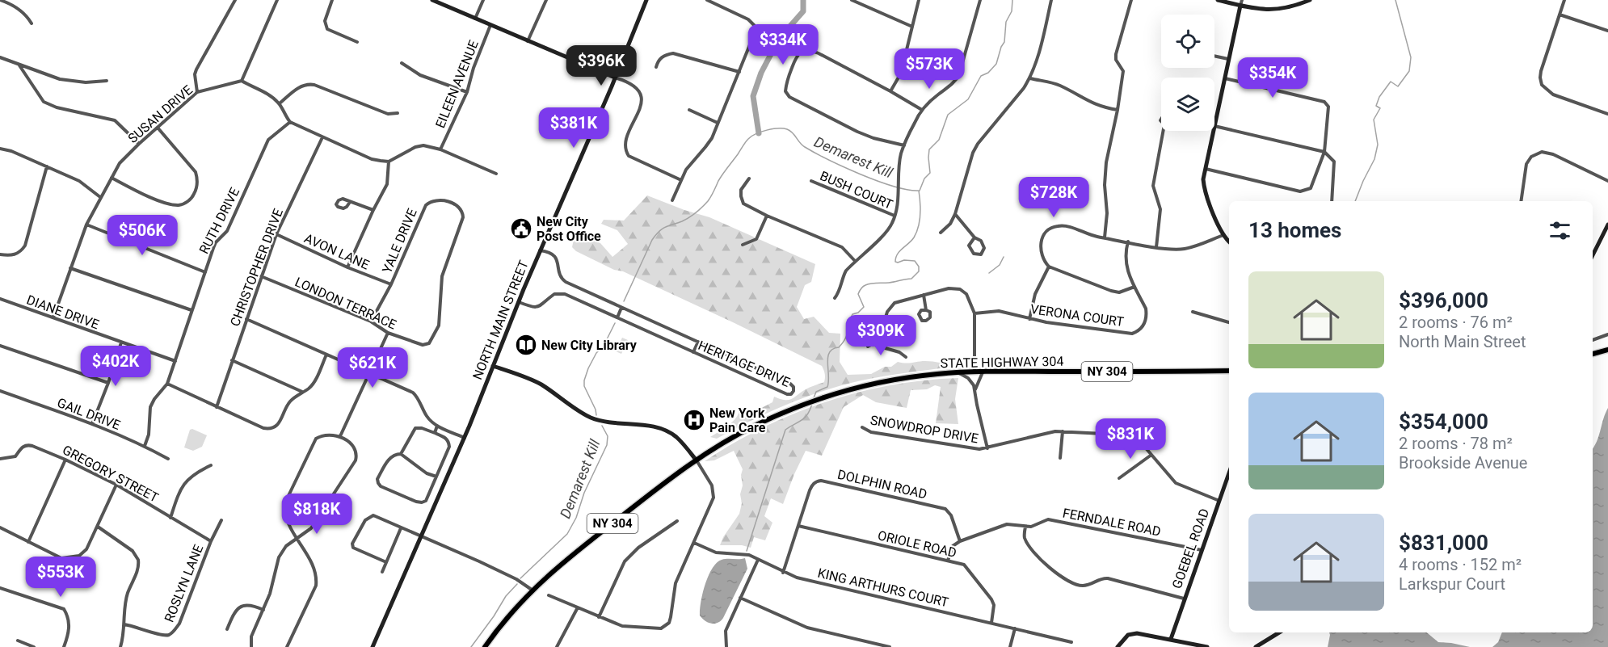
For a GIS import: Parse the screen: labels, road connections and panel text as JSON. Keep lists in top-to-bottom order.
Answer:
{
  "streets": {
    "main road": ["STATE HIGHWAY 304", "NY 304"],
    "street": [
      "EILEEN AVENUE",
      "SUSAN DRIVE",
      "BUSH COURT",
      "RUTH DRIVE",
      "YALE DRIVE",
      "AVON LANE",
      "CHRISTOPHER DRIVE",
      "LONDON TERRACE",
      "DIANE DRIVE",
      "VERONA COURT",
      "NORTH MAIN STREET",
      "HERITAGE DRIVE",
      "GAIL DRIVE",
      "SNOWDROP DRIVE",
      "GREGORY STREET",
      "DOLPHIN ROAD",
      "FERNDALE ROAD",
      "ORIOLE ROAD",
      "GOEBEL ROAD",
      "ROSLYN LANE",
      "KING ARTHURS COURT"
    ]
  },
  "crossings": [
    ["SUSAN DRIVE", "DIANE DRIVE"],
    ["RUTH DRIVE", "DIANE DRIVE"],
    ["RUTH DRIVE", "GAIL DRIVE"],
    ["YALE DRIVE", "AVON LANE"],
    ["YALE DRIVE", "LONDON TERRACE"],
    ["AVON LANE", "CHRISTOPHER DRIVE"],
    ["CHRISTOPHER DRIVE", "LONDON TERRACE"],
    ["NORTH MAIN STREET", "HERITAGE DRIVE"],
    ["SNOWDROP DRIVE", "GOEBEL ROAD"],
    ["GREGORY STREET", "ROSLYN LANE"],
    ["DOLPHIN ROAD", "FERNDALE ROAD"],
    ["DOLPHIN ROAD", "ORIOLE ROAD"],
    ["DOLPHIN ROAD", "KING ARTHURS COURT"],
    ["FERNDALE ROAD", "GOEBEL ROAD"],
    ["ORIOLE ROAD", "KING ARTHURS COURT"]
  ],
  "water": ["Demarest Kill"],
  "places": {
    "public building": ["New City Post Office"],
    "library": ["New City Library"],
    "hospital": ["New York Pain Care"]
  },
  "page": {
    "price": [
      "$334K",
      "$396K",
      "$573K",
      "$354K",
      "$381K",
      "$728K",
      "$506K",
      "$309K",
      "$402K",
      "$621K",
      "$831K",
      "$818K",
      "$553K"
    ],
    "heading": "13 homes",
    "list": [
      {
        "name": "$396,000",
        "note": "2 rooms · 76 m² · North Main Street"
      },
      {
        "name": "$354,000",
        "note": "2 rooms · 78 m² · Brookside Avenue"
      },
      {
        "name": "$831,000",
        "note": "4 rooms · 152 m² · Larkspur Court"
      }
    ]
  }
}
